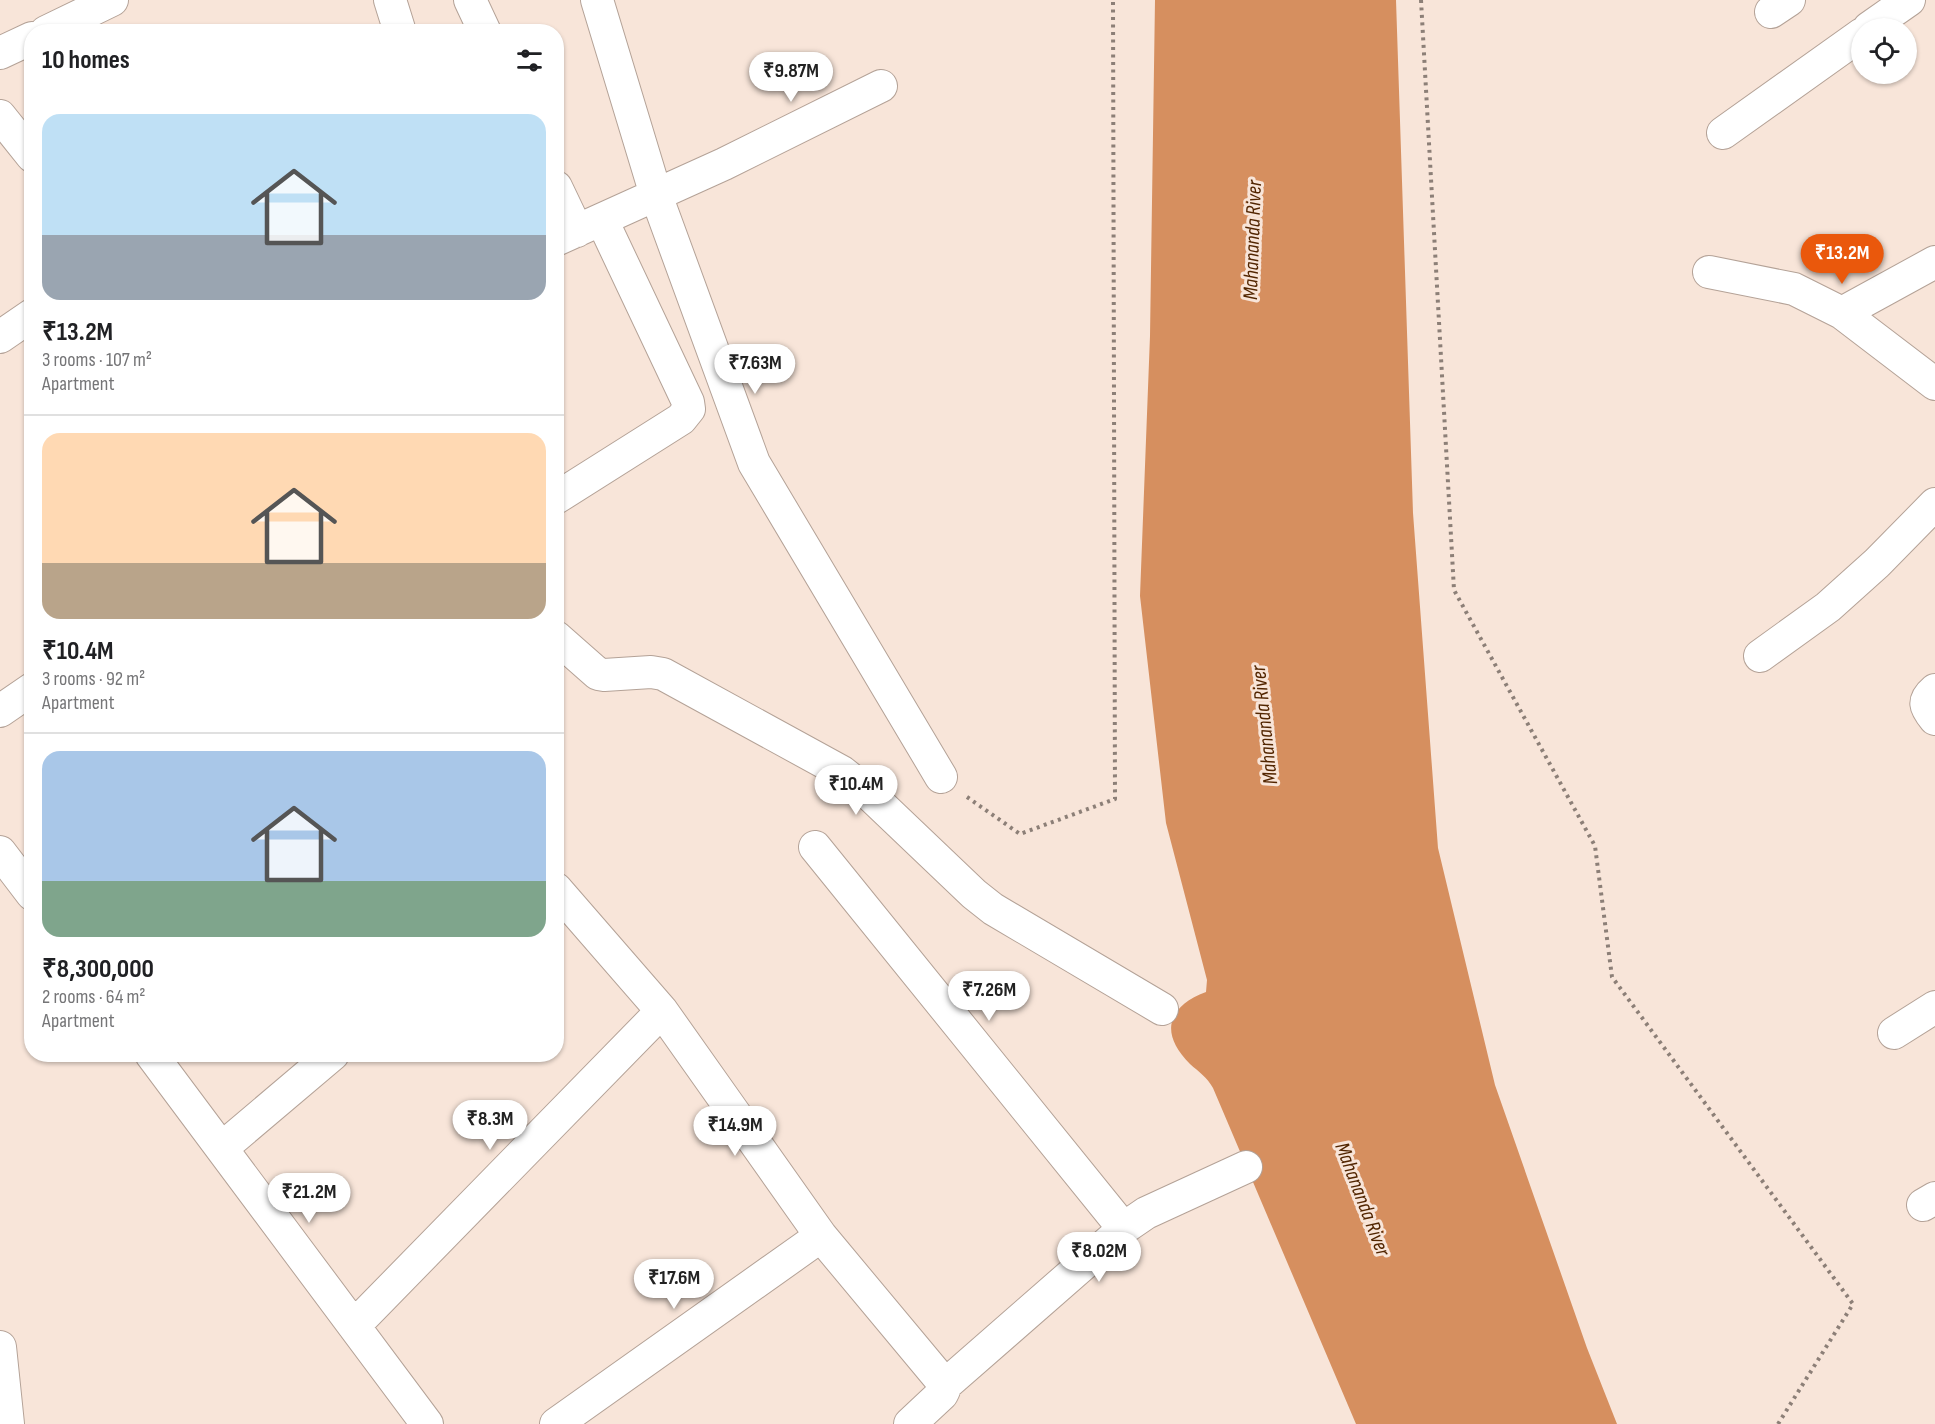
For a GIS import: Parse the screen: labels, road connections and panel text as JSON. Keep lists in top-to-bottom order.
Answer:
{
  "water": ["Mahananda River"],
  "page": {
    "heading": "10 homes",
    "price": [
      "₹9.87M",
      "₹13.2M",
      "₹7.63M",
      "₹10.4M",
      "₹7.26M",
      "₹8.3M",
      "₹14.9M",
      "₹21.2M",
      "₹8.02M",
      "₹17.6M"
    ],
    "list": [
      {
        "name": "₹13.2M",
        "note": "3 rooms · 107 m² · Apartment"
      },
      {
        "name": "₹10.4M",
        "note": "3 rooms · 92 m² · Apartment"
      },
      {
        "name": "₹8,300,000",
        "note": "2 rooms · 64 m² · Apartment"
      }
    ]
  }
}
